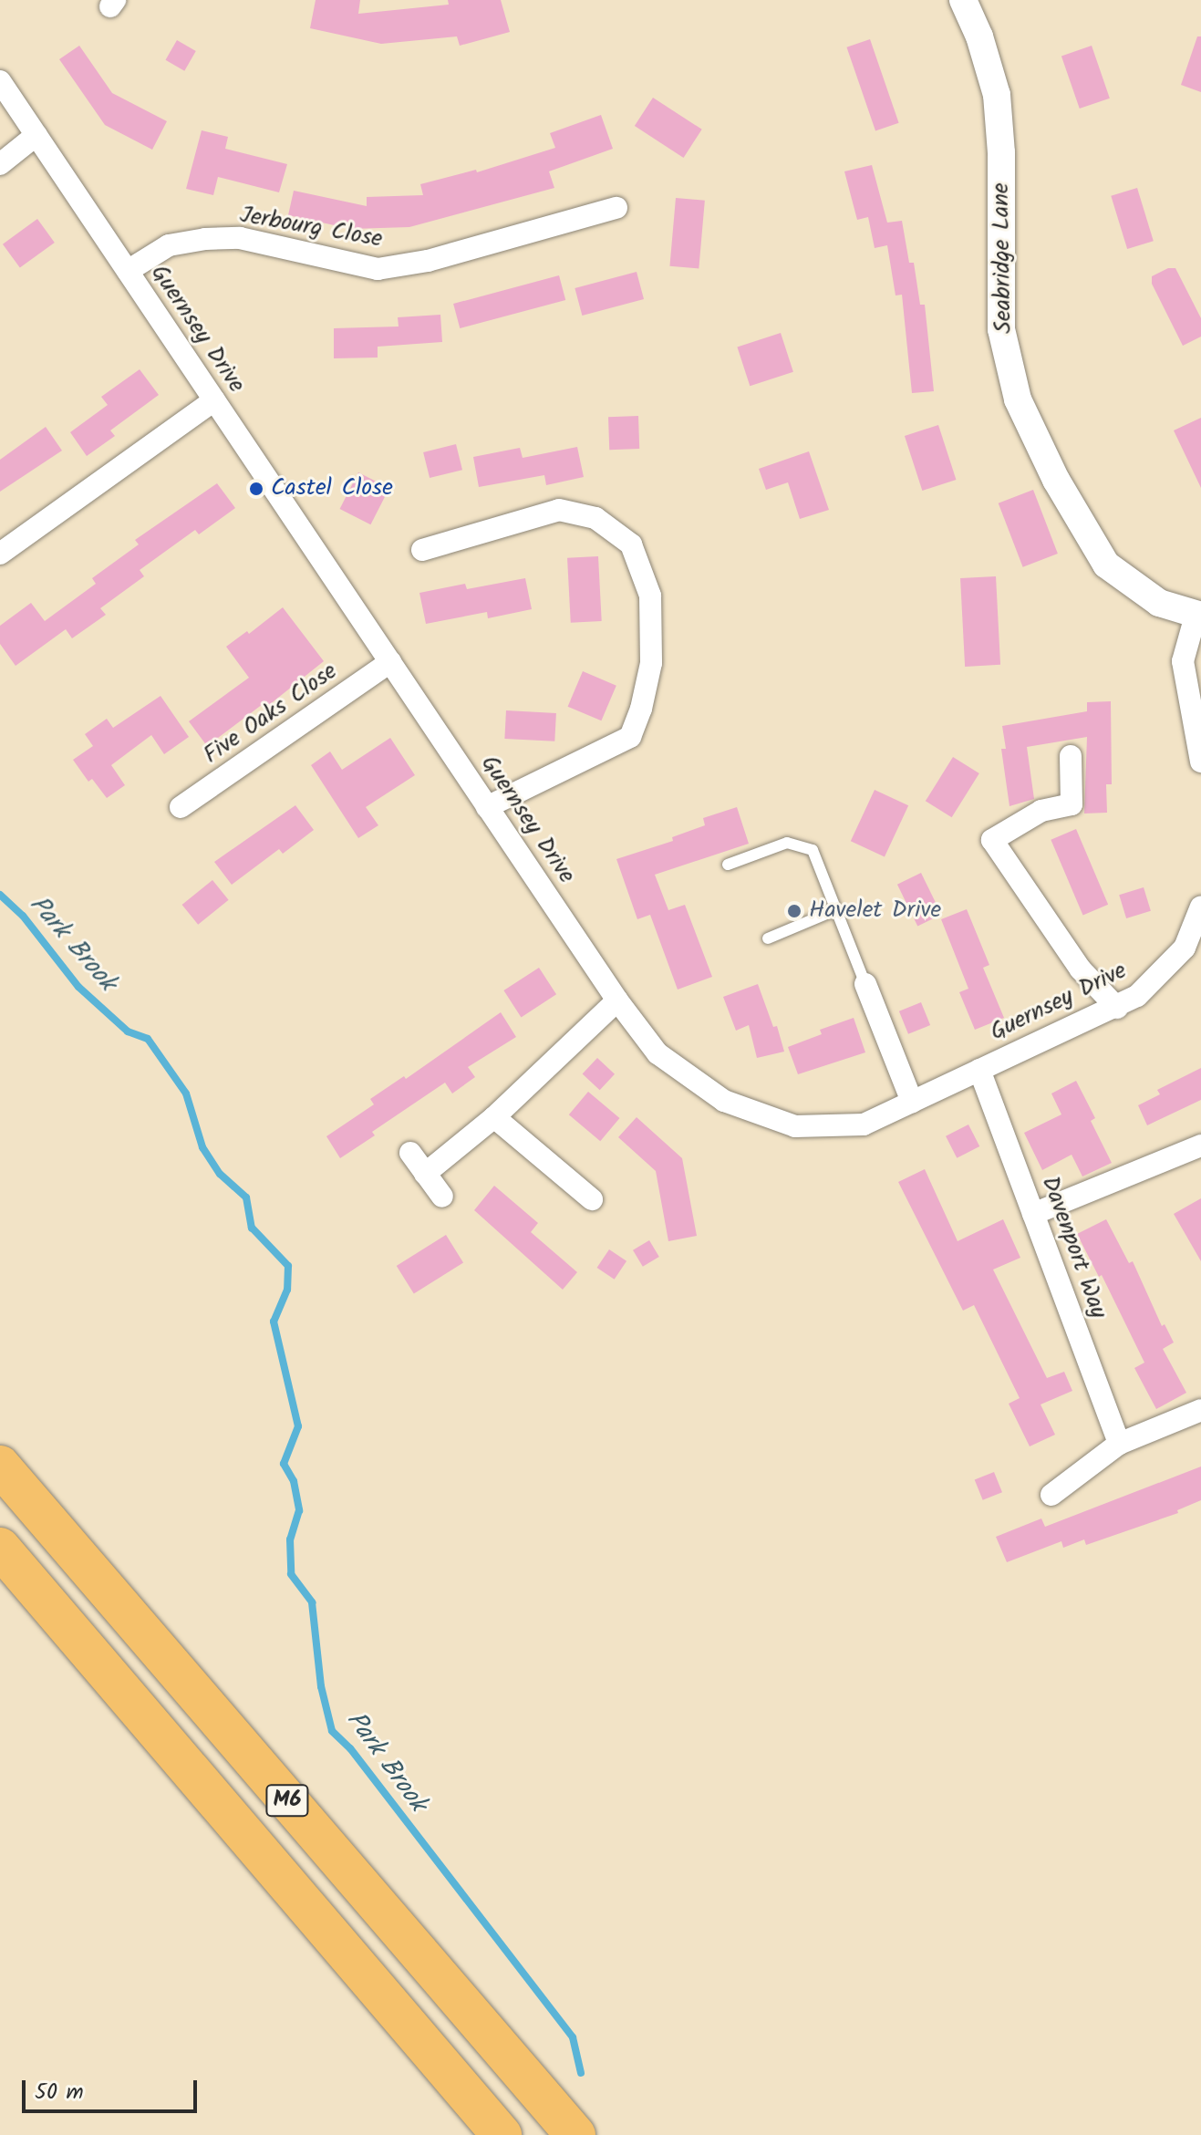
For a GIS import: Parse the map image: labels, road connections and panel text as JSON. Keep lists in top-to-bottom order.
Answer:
{
  "streets": {
    "highway": ["M6"],
    "street": [
      "Jerbourg Close",
      "Seabridge Lane",
      "Guernsey Drive",
      "Five Oaks Close",
      "Davenport Way"
    ]
  },
  "crossings": [
    ["Jerbourg Close", "Guernsey Drive"],
    ["Guernsey Drive", "Five Oaks Close"],
    ["Guernsey Drive", "Davenport Way"]
  ],
  "water": ["Park Brook"],
  "places": ["Castel Close", "Havelet Drive"],
  "scale_bar": "50 m"
}
